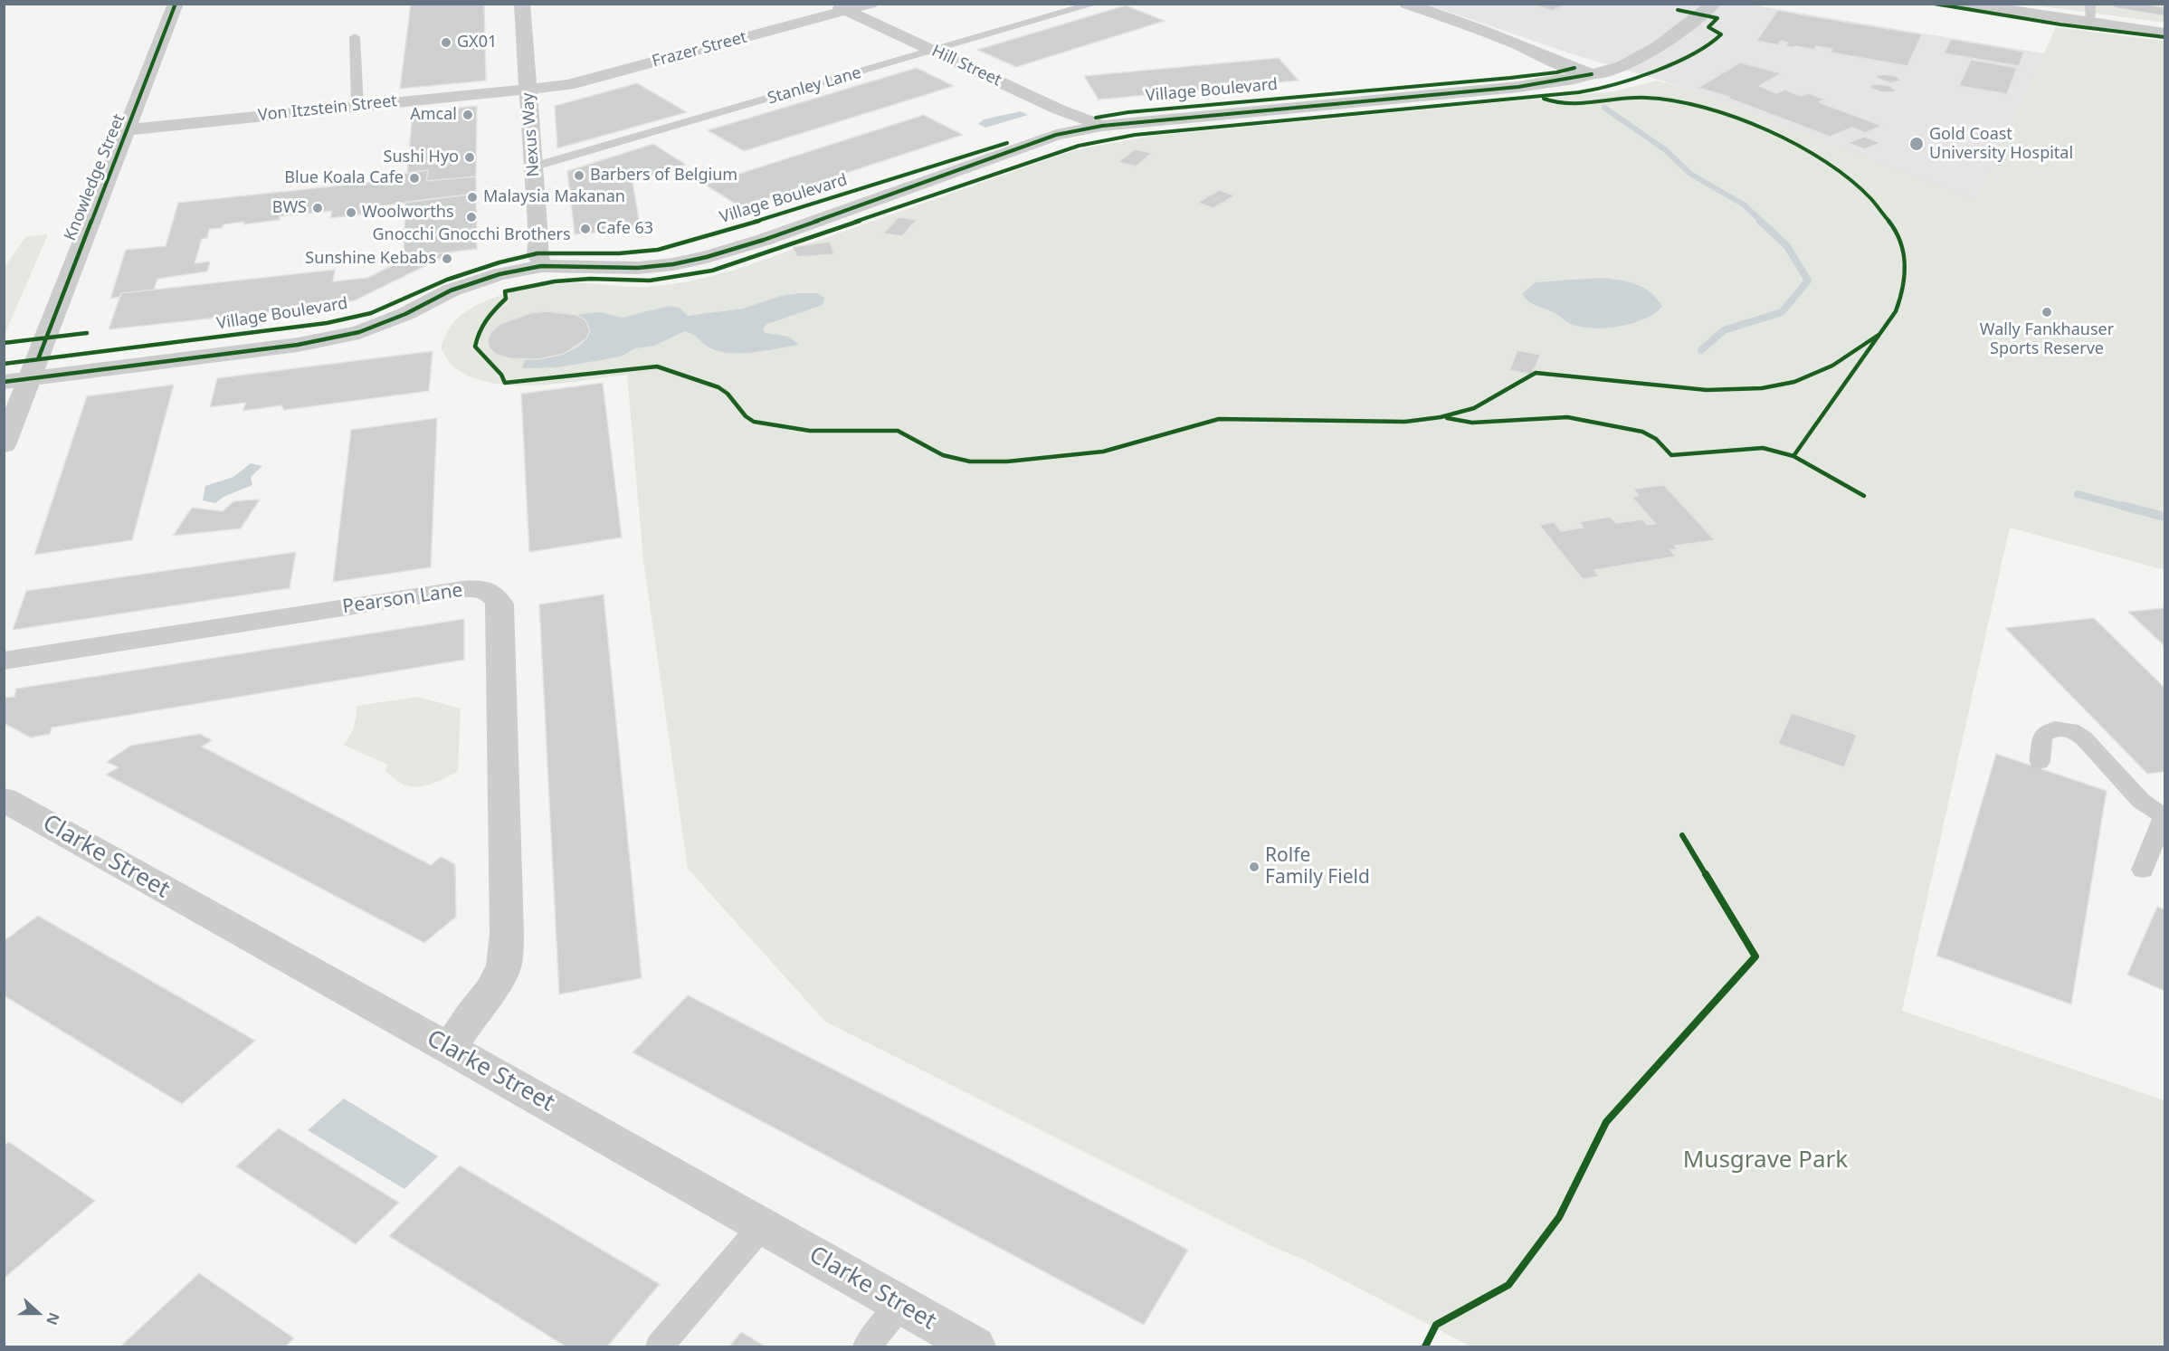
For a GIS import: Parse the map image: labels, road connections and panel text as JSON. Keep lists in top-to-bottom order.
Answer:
{
  "streets": {
    "street": [
      "Frazer Street",
      "Hill Street",
      "Village Boulevard",
      "Von Itzstein Street",
      "Nexus Way",
      "Knowledge Street",
      "Pearson Lane",
      "Clarke Street"
    ],
    "lane": ["Stanley Lane"]
  },
  "crossings": [
    ["Frazer Street", "Hill Street"],
    ["Frazer Street", "Von Itzstein Street"],
    ["Frazer Street", "Nexus Way"],
    ["Hill Street", "Stanley Lane"],
    ["Hill Street", "Village Boulevard"],
    ["Stanley Lane", "Nexus Way"],
    ["Village Boulevard", "Nexus Way"],
    ["Village Boulevard", "Knowledge Street"],
    ["Von Itzstein Street", "Nexus Way"],
    ["Von Itzstein Street", "Knowledge Street"],
    ["Pearson Lane", "Clarke Street"]
  ],
  "parks": ["Musgrave Park"],
  "places": [
    "GX01",
    "Amcal",
    "Gold Coast University Hospital",
    "Sushi Hyo",
    "Barbers of Belgium",
    "Blue Koala Cafe",
    "Malaysia Makanan",
    "BWS",
    "Woolworths",
    "Gnocchi Gnocchi Brothers",
    "Cafe 63",
    "Sunshine Kebabs",
    "Wally Fankhauser Sports Reserve",
    "Rolfe Family Field"
  ],
  "north": "right"
}
